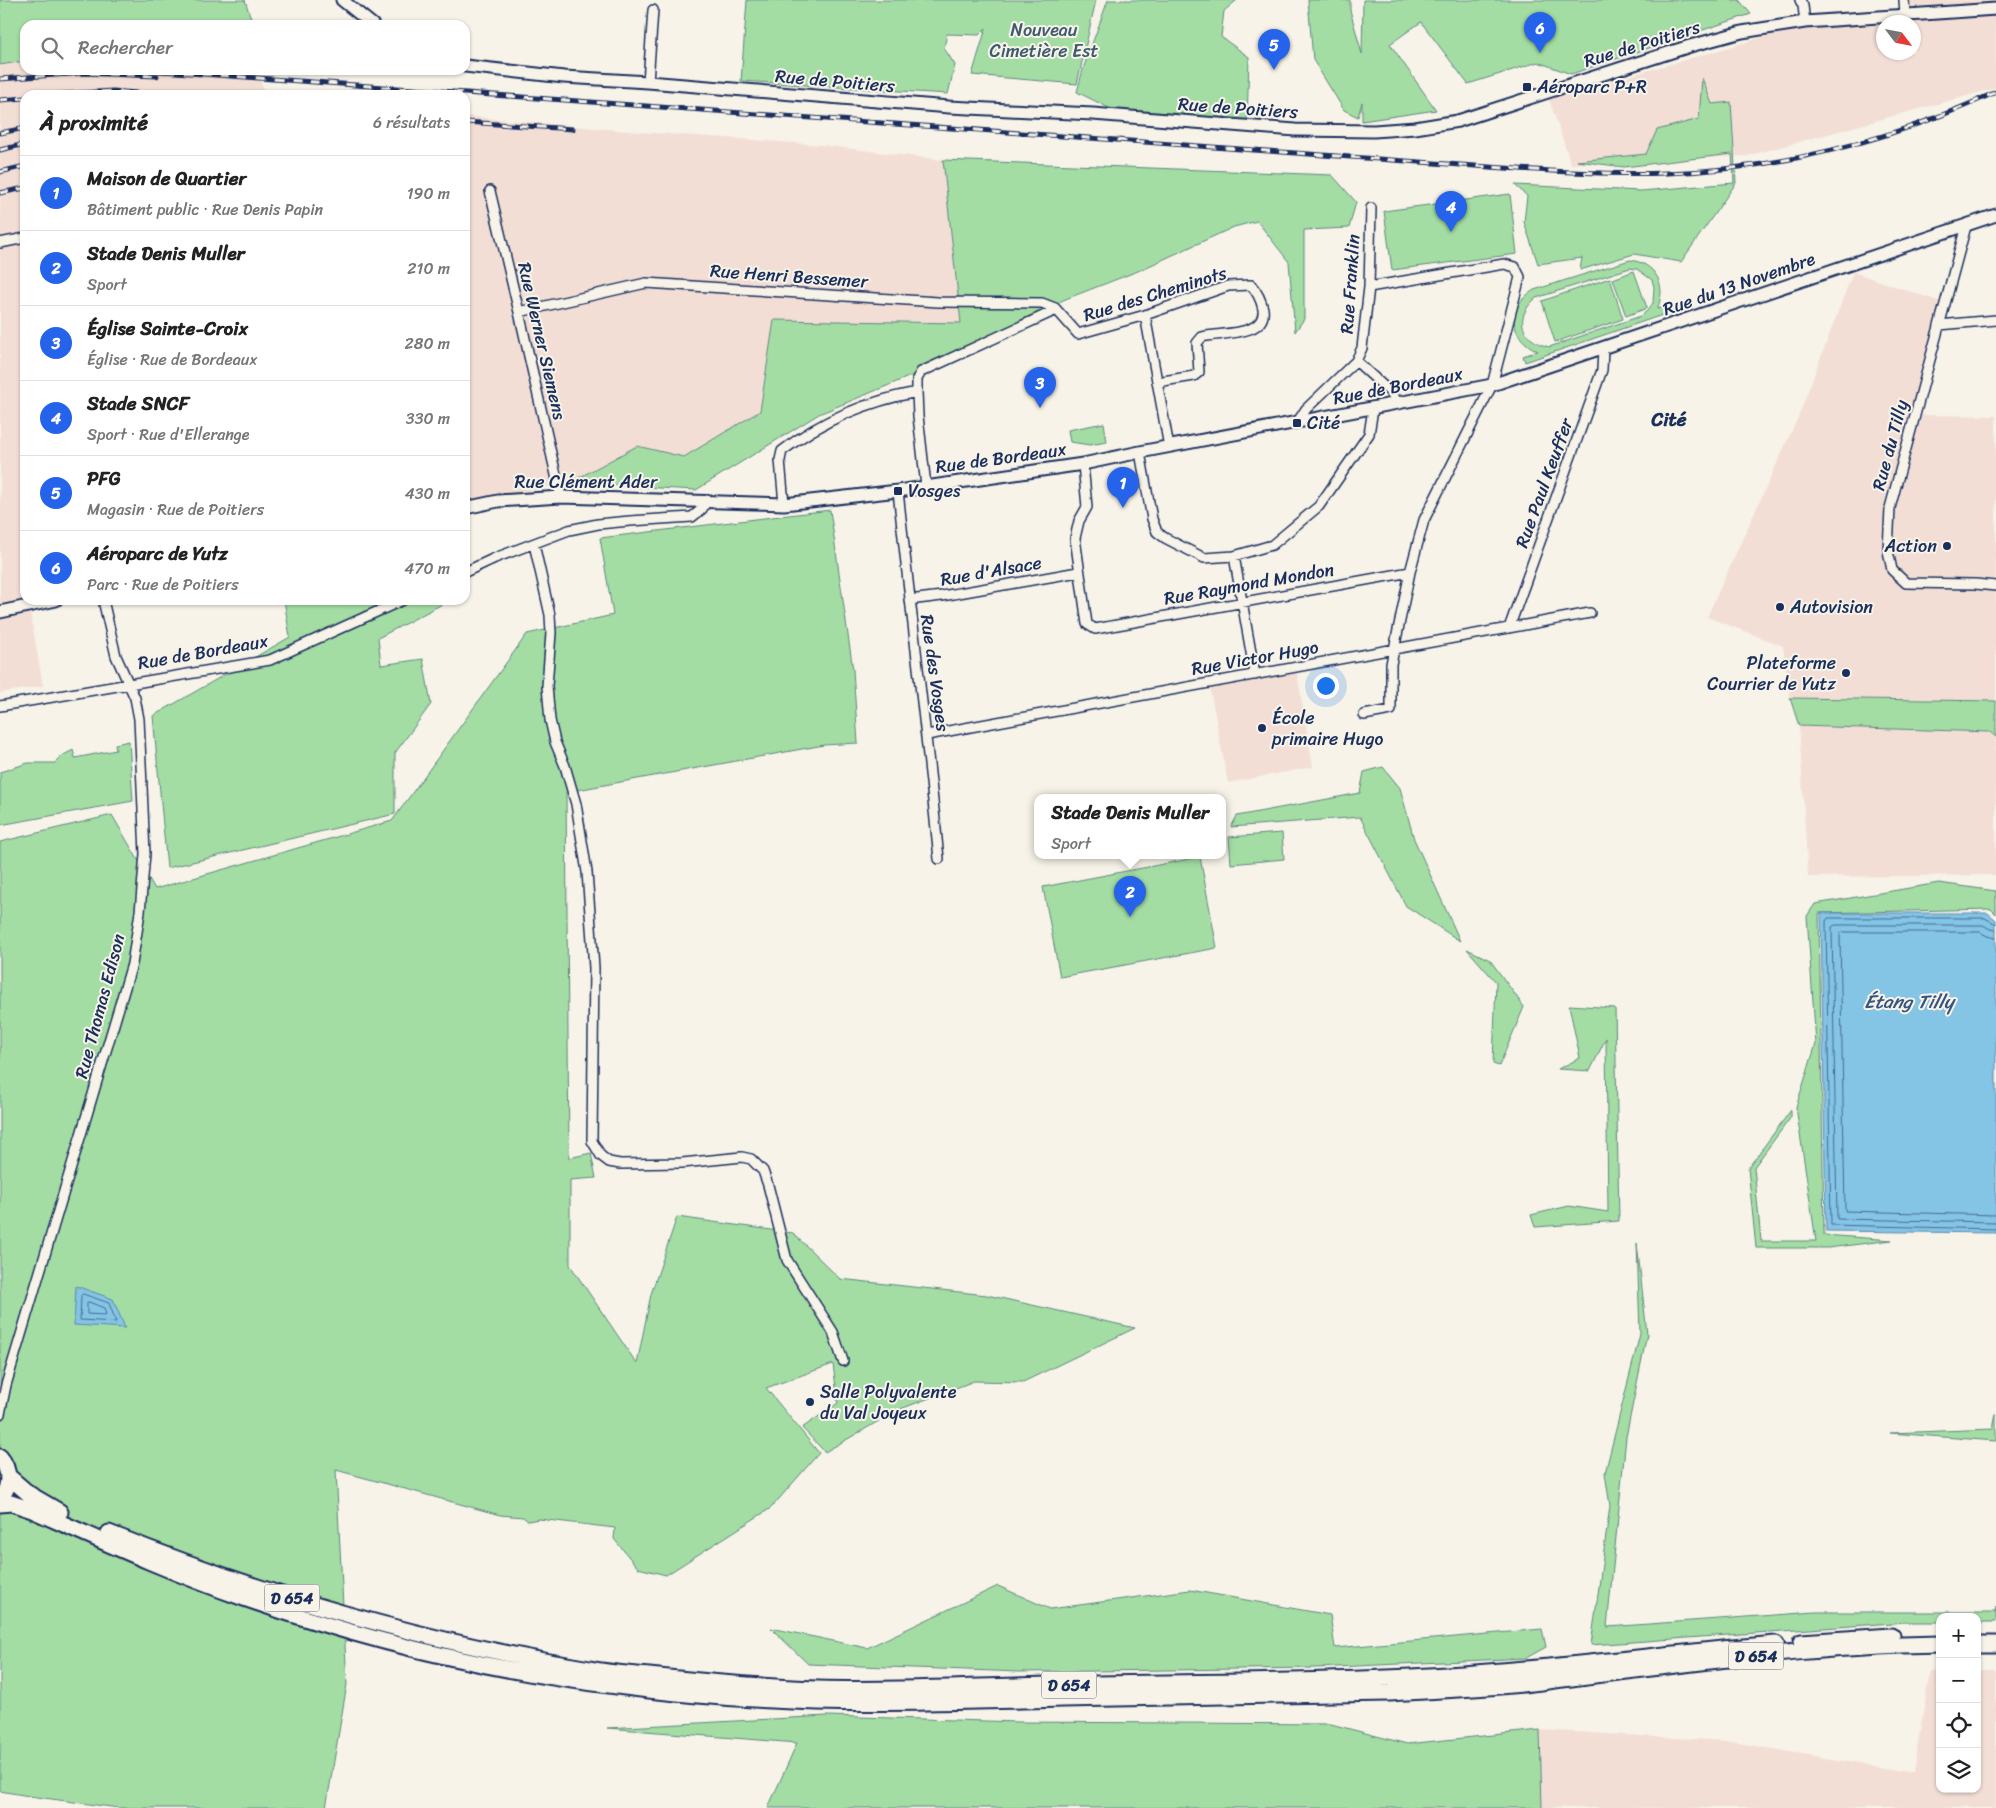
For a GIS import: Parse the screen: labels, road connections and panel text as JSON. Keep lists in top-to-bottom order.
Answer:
{
  "streets": {
    "highway": ["D 654"],
    "street": [
      "Rue de Poitiers",
      "Rue Henri Bessemer",
      "Rue Franklin",
      "Rue du 13 Novembre",
      "Rue des Cheminots",
      "Rue Werner Siemens",
      "Rue de Bordeaux",
      "Rue du Tilly",
      "Rue Clément Ader",
      "Rue Paul Keuffer",
      "Rue d'Alsace",
      "Rue Raymond Mondon",
      "Rue Victor Hugo",
      "Rue des Vosges",
      "Rue Thomas Edison"
    ]
  },
  "crossings": [
    ["Rue Henri Bessemer", "Rue des Cheminots"],
    ["Rue Henri Bessemer", "Rue Werner Siemens"],
    ["Rue du 13 Novembre", "Rue de Bordeaux"],
    ["Rue du 13 Novembre", "Rue du Tilly"],
    ["Rue du 13 Novembre", "Rue Paul Keuffer"],
    ["Rue Werner Siemens", "Rue Clément Ader"],
    ["Rue de Bordeaux", "Rue Clément Ader"],
    ["Rue de Bordeaux", "Rue des Vosges"],
    ["Rue de Bordeaux", "Rue Thomas Edison"],
    ["Rue Paul Keuffer", "Rue Victor Hugo"],
    ["Rue d'Alsace", "Rue Raymond Mondon"],
    ["Rue d'Alsace", "Rue des Vosges"],
    ["Rue Victor Hugo", "Rue des Vosges"]
  ],
  "districts": ["Cité"],
  "water": ["Étang Tilly"],
  "parks": ["Nouveau Cimetière Est"],
  "places": {
    "transit": ["Aéroparc P+R", "Cité", "Vosges"],
    "other": [
      "Action",
      "Autovision",
      "Plateforme Courrier de Yutz",
      "École primaire Hugo",
      "Salle Polyvalente du Val Joyeux"
    ]
  },
  "north": "bottom right",
  "page": {
    "pins": [
      "6",
      "5",
      "4",
      "3",
      "1",
      "2"
    ],
    "search": "Rechercher",
    "heading": ["À proximité", "6 résultats"],
    "list": [
      {
        "mark": "1",
        "name": "Maison de Quartier",
        "note": "Bâtiment public · Rue Denis Papin",
        "value": "190 m"
      },
      {
        "mark": "2",
        "name": "Stade Denis Muller",
        "note": "Sport",
        "value": "210 m"
      },
      {
        "mark": "3",
        "name": "Église Sainte-Croix",
        "note": "Église · Rue de Bordeaux",
        "value": "280 m"
      },
      {
        "mark": "4",
        "name": "Stade SNCF",
        "note": "Sport · Rue d'Ellerange",
        "value": "330 m"
      },
      {
        "mark": "5",
        "name": "PFG",
        "note": "Magasin · Rue de Poitiers",
        "value": "430 m"
      },
      {
        "mark": "6",
        "name": "Aéroparc de Yutz",
        "note": "Parc · Rue de Poitiers",
        "value": "470 m"
      }
    ],
    "popup": ["Stade Denis Muller", "Sport"],
    "map_buttons": ["+", "−"]
  }
}
